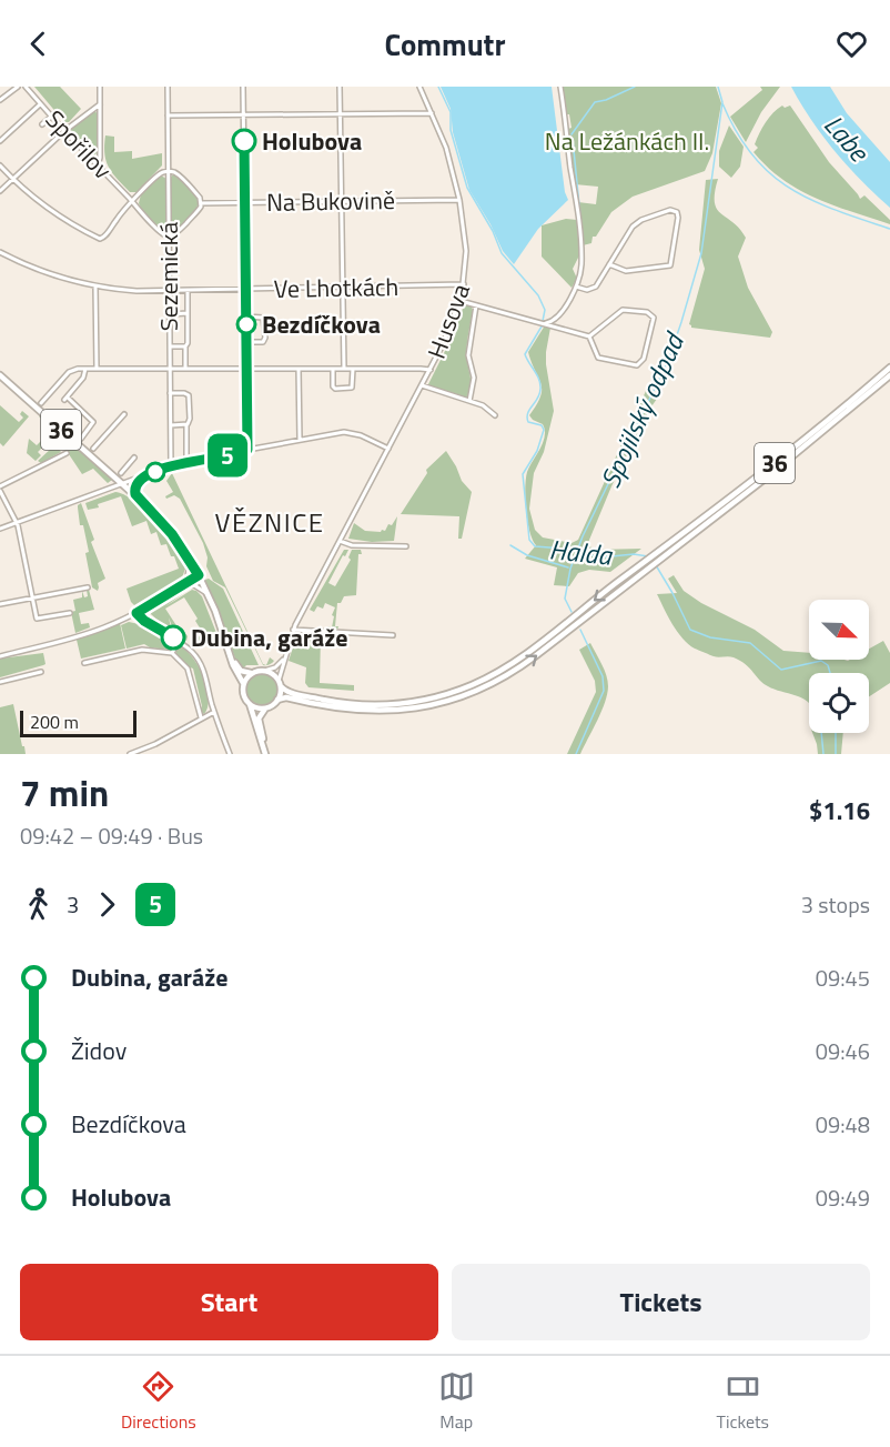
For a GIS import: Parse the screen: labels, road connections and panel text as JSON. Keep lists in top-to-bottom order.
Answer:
{
  "streets": {
    "main road": ["Husova", "36"],
    "street": [
      "Spořilov",
      "Na Bukovině",
      "Sezemická",
      "Ve Lhotkách"
    ]
  },
  "crossings": [
    ["Spořilov", "Sezemická"],
    ["Na Bukovině", "Husova"],
    ["Sezemická", "Ve Lhotkách"],
    ["Ve Lhotkách", "Husova"],
    ["Husova", "36"]
  ],
  "districts": ["VĚZNICE"],
  "water": ["Labe", "Spojilský odpad", "Halda"],
  "parks": ["Na Ležánkách II."],
  "places": ["Holubova", "Bezdíčkova", "Dubina, garáže"],
  "lines": ["bus line 5"],
  "scale_bar": "200 m",
  "north": "bottom right",
  "page": {
    "header": "Commutr",
    "on_map": "5",
    "scale": "200 m",
    "heading": ["7 min", "09:42 – 09:49 · Bus", "$1.16"],
    "legs": ["3", "5", "3 stops"],
    "list": [
      {
        "name": "Dubina, garáže",
        "value": "09:45"
      },
      {
        "name": "Židov",
        "value": "09:46"
      },
      {
        "name": "Bezdíčkova",
        "value": "09:48"
      },
      {
        "name": "Holubova",
        "value": "09:49"
      }
    ],
    "buttons": ["Start", "Tickets"],
    "tabs": ["Directions", "Map", "Tickets"]
  }
}
